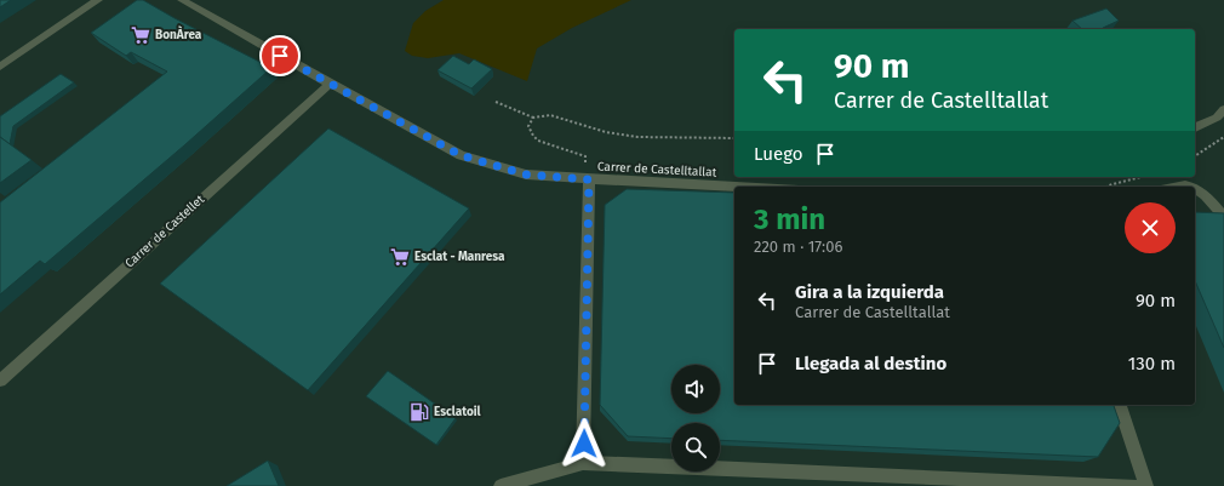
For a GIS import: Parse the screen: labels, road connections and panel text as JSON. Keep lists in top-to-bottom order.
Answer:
{
  "streets": {
    "street": ["Carrer de Castelltallat", "Carrer de Castellet"]
  },
  "crossings": [
    ["Carrer de Castelltallat", "Carrer de Castellet"]
  ],
  "places": {
    "supermarket": ["BonÀrea", "Esclat - Manresa"],
    "fuel station": ["Esclatoil"]
  },
  "page": {
    "turn": ["90 m", "Carrer de Castelltallat"],
    "then": "Luego",
    "heading": ["3 min", "220 m · 17:06"],
    "list": [
      {
        "name": "Gira a la izquierda",
        "note": "Carrer de Castelltallat",
        "value": "90 m"
      },
      {
        "name": "Llegada al destino",
        "value": "130 m"
      }
    ]
  }
}
